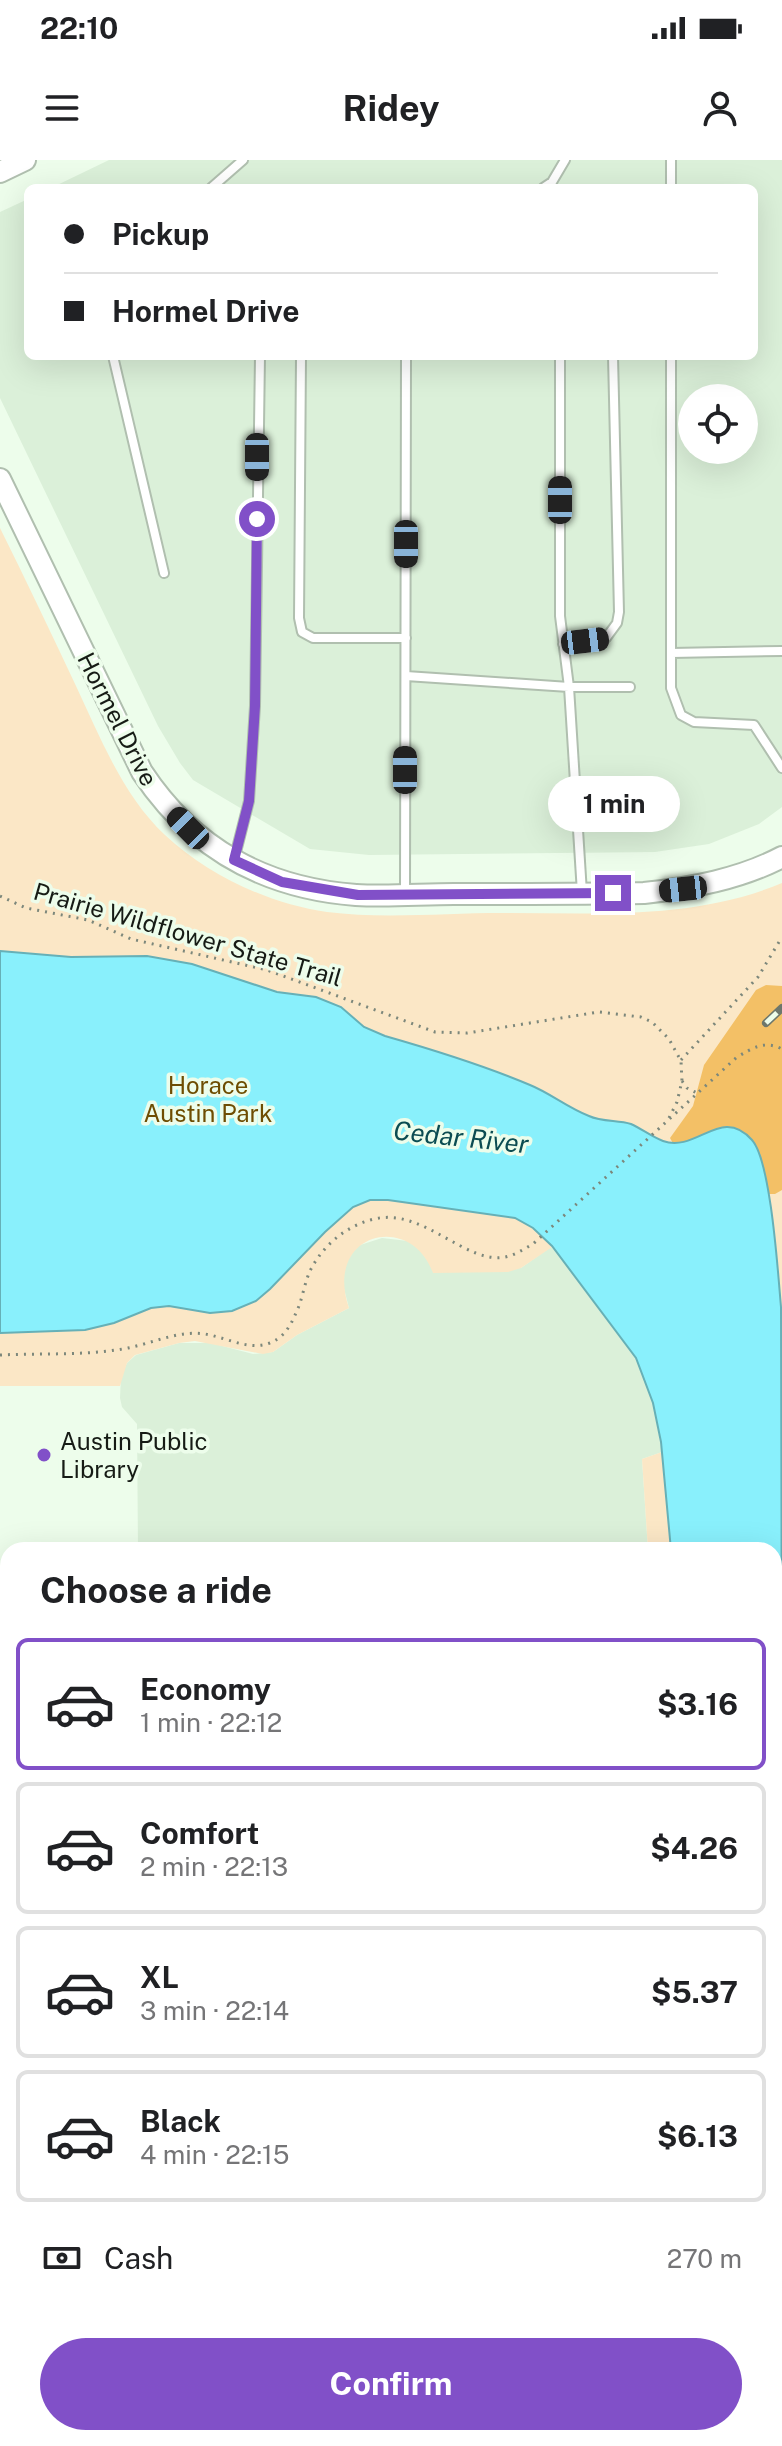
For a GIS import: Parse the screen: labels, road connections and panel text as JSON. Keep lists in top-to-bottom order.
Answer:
{
  "streets": {
    "street": ["Hormel Drive"],
    "path": ["Prairie Wildflower State Trail"]
  },
  "water": ["Cedar River"],
  "parks": ["Horace Austin Park"],
  "places": ["Austin Public Library"],
  "page": {
    "status": "22:10",
    "header": "Ridey",
    "banner": ["Pickup", "Hormel Drive"],
    "bubble": "1 min",
    "heading": "Choose a ride",
    "list": [
      {
        "name": "Economy",
        "note": "1 min · 22:12",
        "value": "$3.16"
      },
      {
        "name": "Comfort",
        "note": "2 min · 22:13",
        "value": "$4.26"
      },
      {
        "name": "XL",
        "note": "3 min · 22:14",
        "value": "$5.37"
      },
      {
        "name": "Black",
        "note": "4 min · 22:15",
        "value": "$6.13"
      }
    ],
    "pay": ["Cash", "270 m"],
    "buttons": "Confirm"
  }
}
